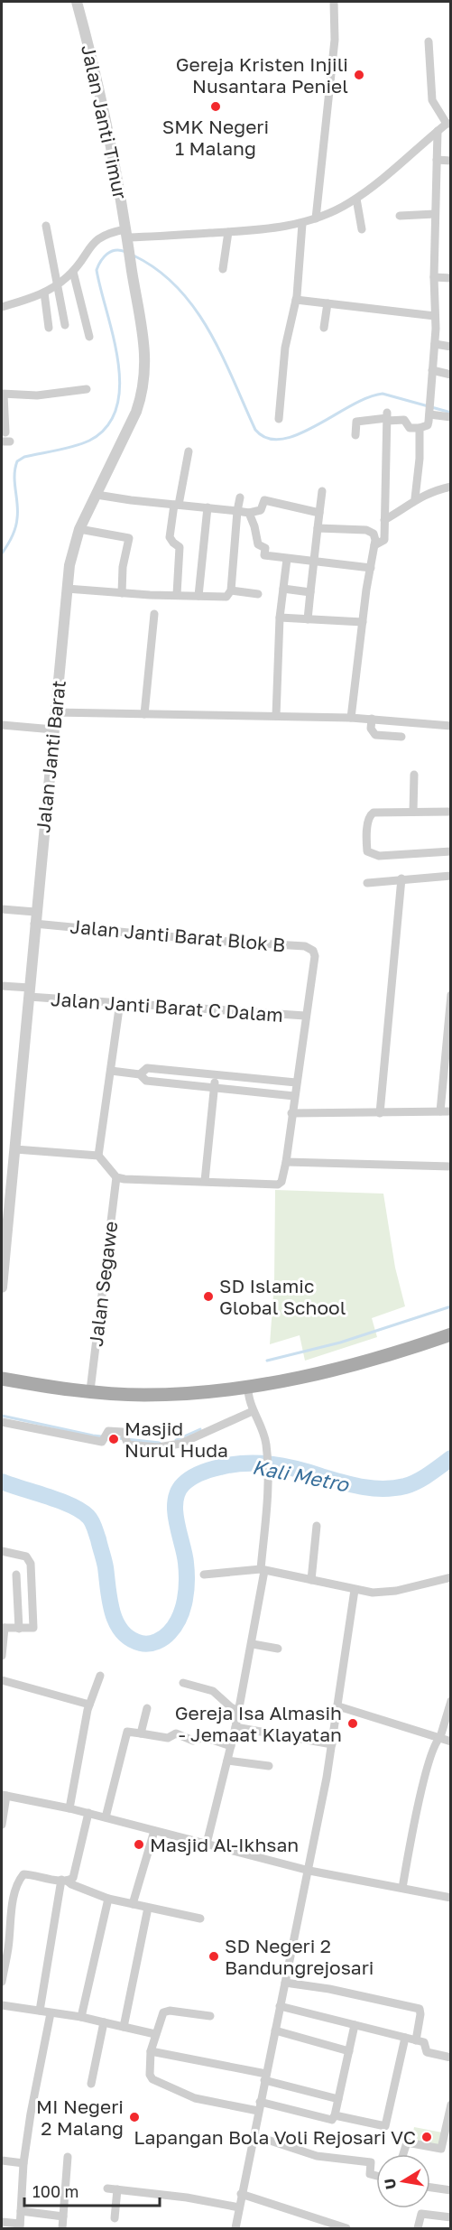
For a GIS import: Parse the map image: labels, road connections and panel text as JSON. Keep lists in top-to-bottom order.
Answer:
{
  "streets": {
    "street": [
      "Jalan Janti Timur",
      "Jalan Janti Barat",
      "Jalan Janti Barat Blok B",
      "Jalan Janti Barat C Dalam",
      "Jalan Segawe"
    ]
  },
  "crossings": [
    ["Jalan Janti Timur", "Jalan Janti Barat"],
    ["Jalan Janti Barat", "Jalan Janti Barat Blok B"],
    ["Jalan Janti Barat", "Jalan Janti Barat C Dalam"],
    ["Jalan Janti Barat Blok B", "Jalan Janti Barat C Dalam"]
  ],
  "water": ["Kali Metro"],
  "places": [
    "Gereja Kristen Injili Nusantara Peniel",
    "SMK Negeri 1 Malang",
    "SD Islamic Global School",
    "Masjid Nurul Huda",
    "Gereja Isa Almasih - Jemaat Klayatan",
    "Masjid Al-Ikhsan",
    "SD Negeri 2 Bandungrejosari",
    "MI Negeri 2 Malang",
    "Lapangan Bola Voli Rejosari VC"
  ],
  "scale_bar": "100 m",
  "north": "left"
}
